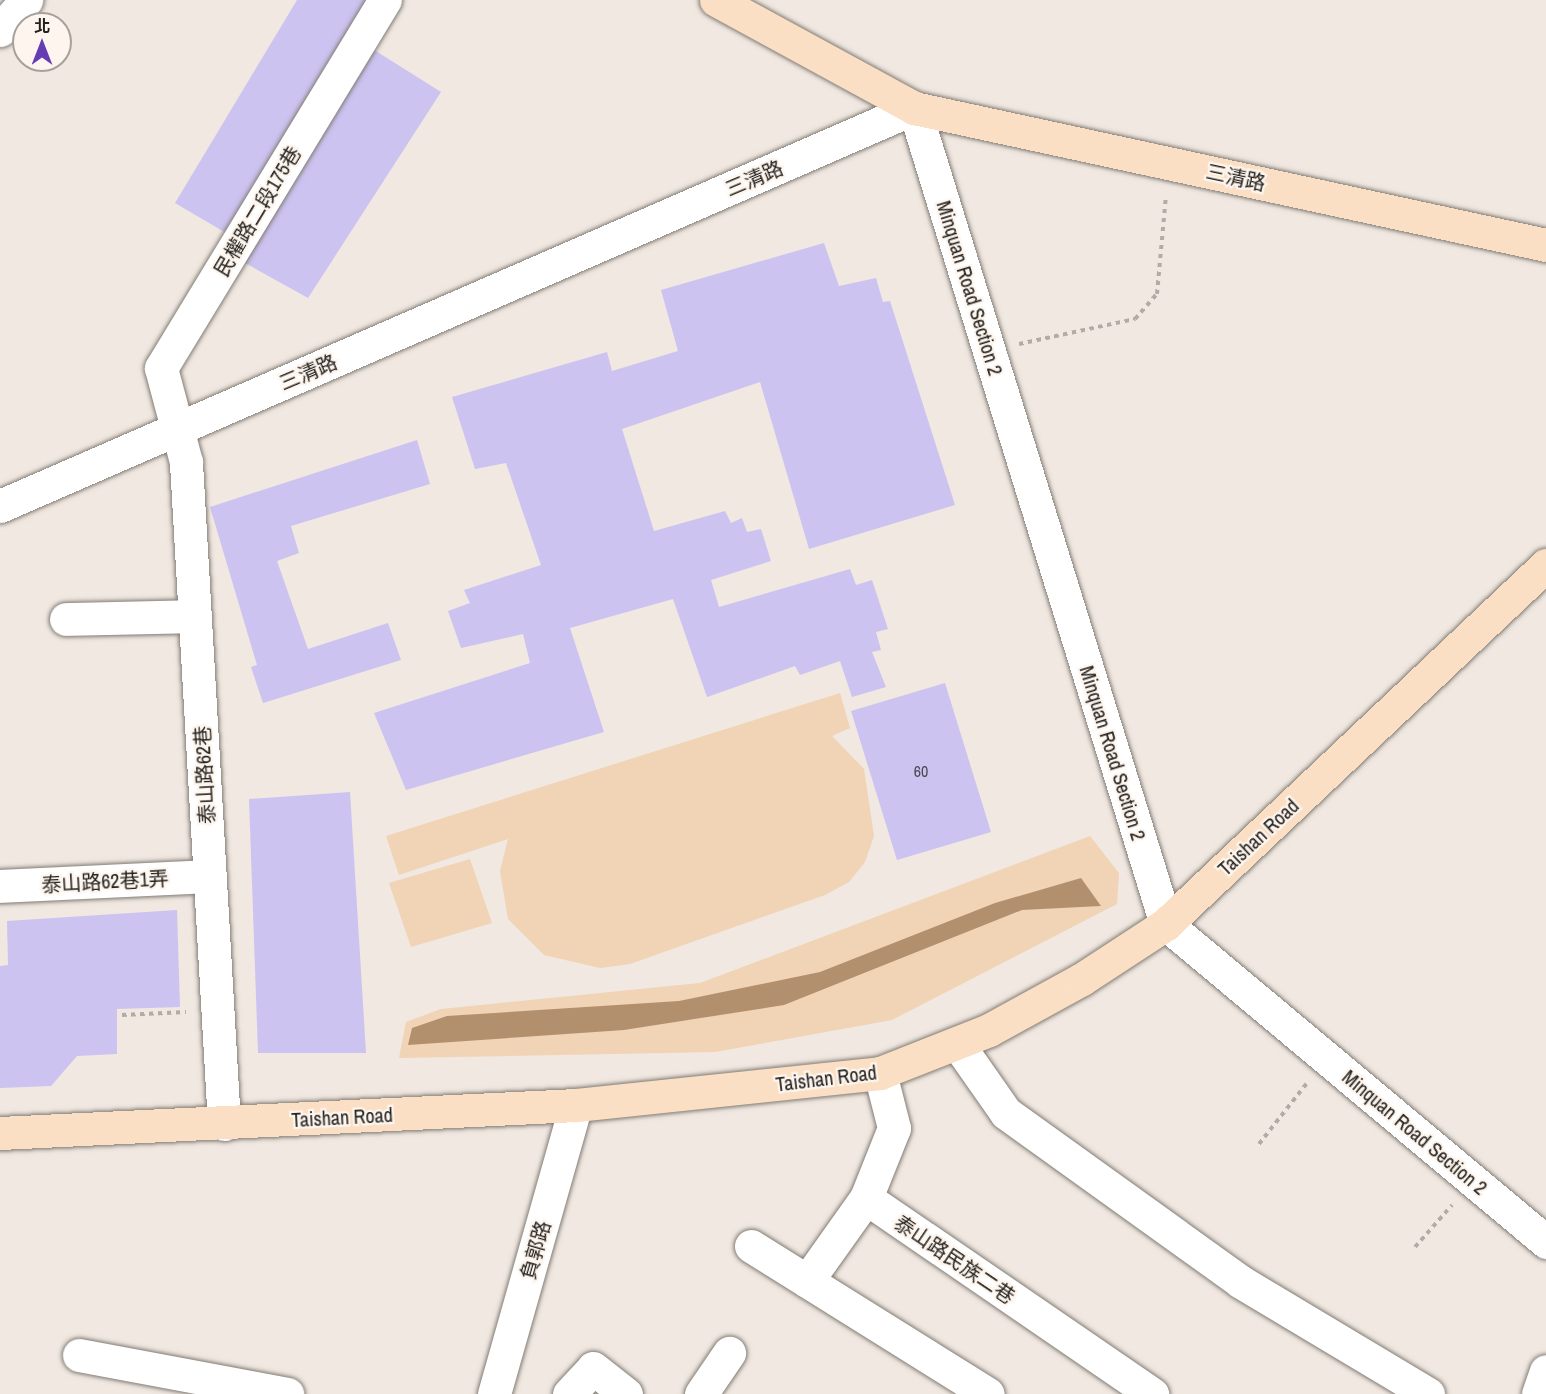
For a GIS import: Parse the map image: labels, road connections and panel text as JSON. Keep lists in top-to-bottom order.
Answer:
{
  "streets": {
    "main road": ["三清路", "Taishan Road"],
    "street": [
      "民權路二段175巷",
      "Minquan Road Section 2",
      "泰山路62巷",
      "泰山路62巷1弄",
      "負郭路",
      "泰山路民族二巷"
    ]
  },
  "crossings": [
    ["三清路", "民權路二段175巷"],
    ["三清路", "Minquan Road Section 2"],
    ["三清路", "泰山路62巷"],
    ["民權路二段175巷", "泰山路62巷"],
    ["Minquan Road Section 2", "Taishan Road"],
    ["泰山路62巷", "Taishan Road"],
    ["泰山路62巷", "泰山路62巷1弄"],
    ["Taishan Road", "負郭路"]
  ],
  "house_numbers": ["60"],
  "north": "top"
}
